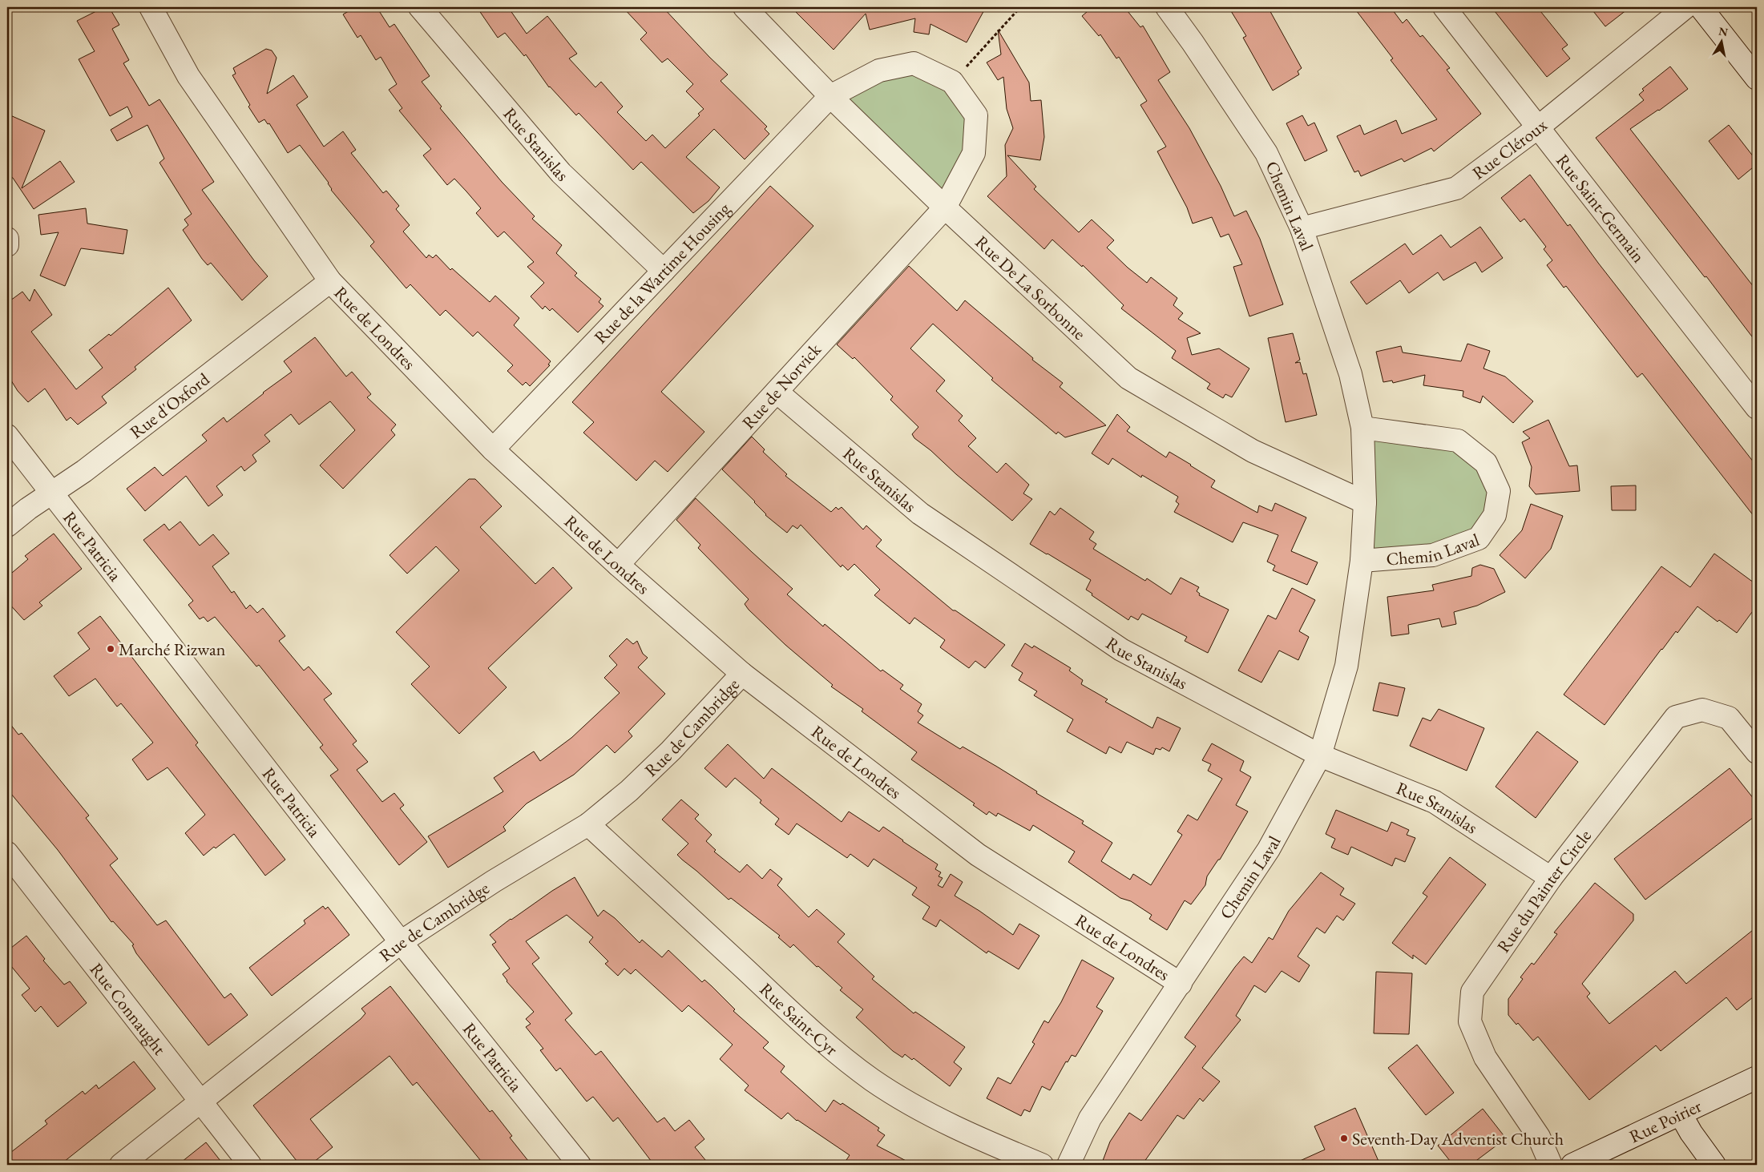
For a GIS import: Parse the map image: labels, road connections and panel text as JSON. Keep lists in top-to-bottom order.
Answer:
{
  "streets": {
    "street": [
      "Rue Stanislas",
      "Rue Cléroux",
      "Chemin Laval",
      "Rue Saint-Germain",
      "Rue de la Wartime Housing",
      "Rue De La Sorbonne",
      "Rue de Londres",
      "Rue de Norvick",
      "Rue d'Oxford",
      "Rue Patricia",
      "Rue de Cambridge",
      "Rue du Painter Circle",
      "Rue Connaught",
      "Rue Saint-Cyr",
      "Rue Poirier"
    ]
  },
  "crossings": [
    ["Rue Stanislas", "Chemin Laval"],
    ["Rue Stanislas", "Rue de la Wartime Housing"],
    ["Rue Stanislas", "Rue de Norvick"],
    ["Rue Stanislas", "Rue du Painter Circle"],
    ["Rue Cléroux", "Chemin Laval"],
    ["Rue Cléroux", "Rue Saint-Germain"],
    ["Chemin Laval", "Rue De La Sorbonne"],
    ["Chemin Laval", "Rue de Londres"],
    ["Rue de la Wartime Housing", "Rue De La Sorbonne"],
    ["Rue de la Wartime Housing", "Rue de Londres"],
    ["Rue De La Sorbonne", "Rue de Norvick"],
    ["Rue de Londres", "Rue de Norvick"],
    ["Rue de Londres", "Rue d'Oxford"],
    ["Rue de Londres", "Rue de Cambridge"],
    ["Rue d'Oxford", "Rue Patricia"],
    ["Rue Patricia", "Rue de Cambridge"],
    ["Rue de Cambridge", "Rue Connaught"],
    ["Rue de Cambridge", "Rue Saint-Cyr"]
  ],
  "places": ["Marché Rizwan", "Seventh-Day Adventist Church"],
  "north": "top"
}
